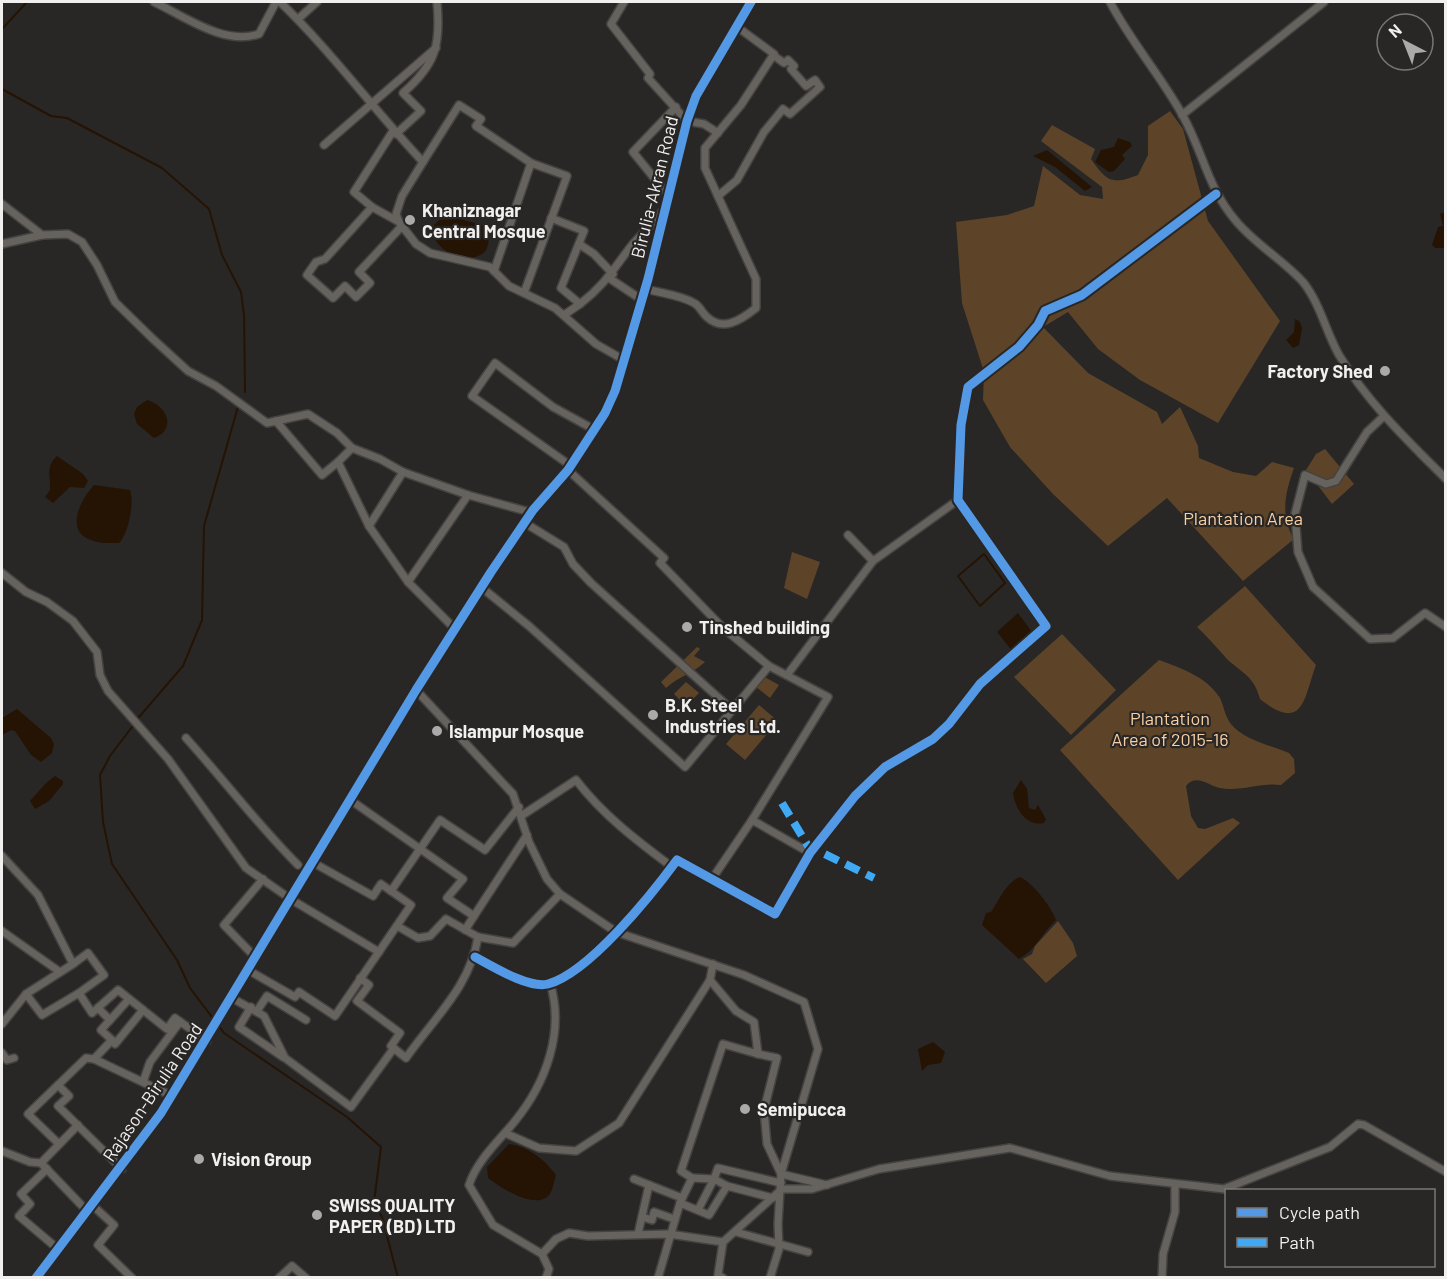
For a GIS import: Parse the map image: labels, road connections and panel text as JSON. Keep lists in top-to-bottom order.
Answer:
{
  "streets": {
    "street": ["Birulia-Akran Road", "Rajason-Birulia Road"]
  },
  "crossings": [
    ["Birulia-Akran Road", "Rajason-Birulia Road"]
  ],
  "parks": ["Plantation Area", "Plantation Area of 2015-16"],
  "places": [
    "Khaniznagar Central Mosque",
    "Factory Shed",
    "Tinshed building",
    "B.K. Steel Industries Ltd.",
    "Islampur Mosque",
    "Semipucca",
    "Vision Group",
    "SWISS QUALITY PAPER (BD) LTD"
  ],
  "legend": ["Cycle path", "Path"],
  "north": "top left"
}
